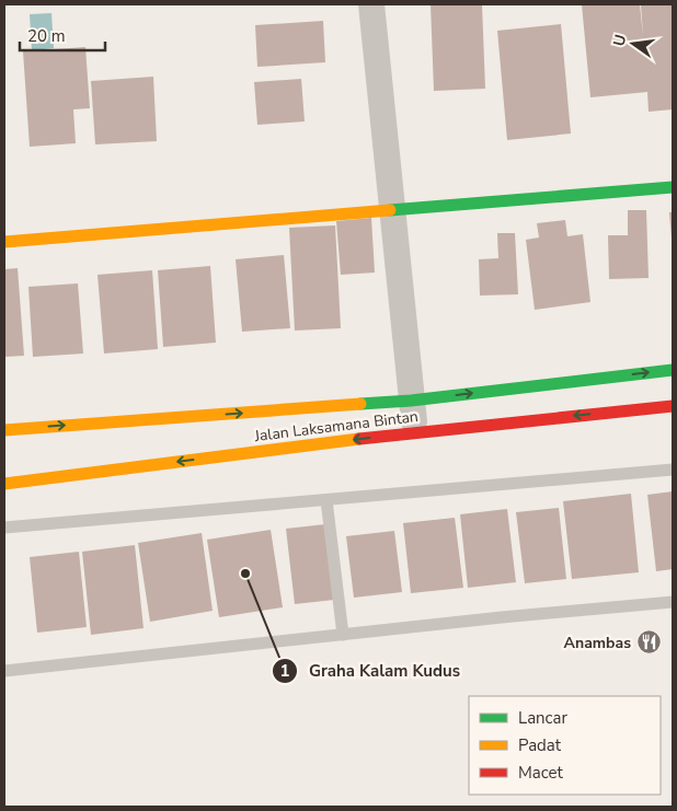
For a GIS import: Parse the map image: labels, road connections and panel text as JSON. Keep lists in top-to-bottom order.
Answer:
{
  "streets": {
    "main road": ["Jalan Laksamana Bintan"]
  },
  "places": {
    "other": ["Graha Kalam Kudus"],
    "restaurant": ["Anambas"]
  },
  "legend": ["Lancar", "Padat", "Macet"],
  "scale_bar": "20 m",
  "north": "left"
}
